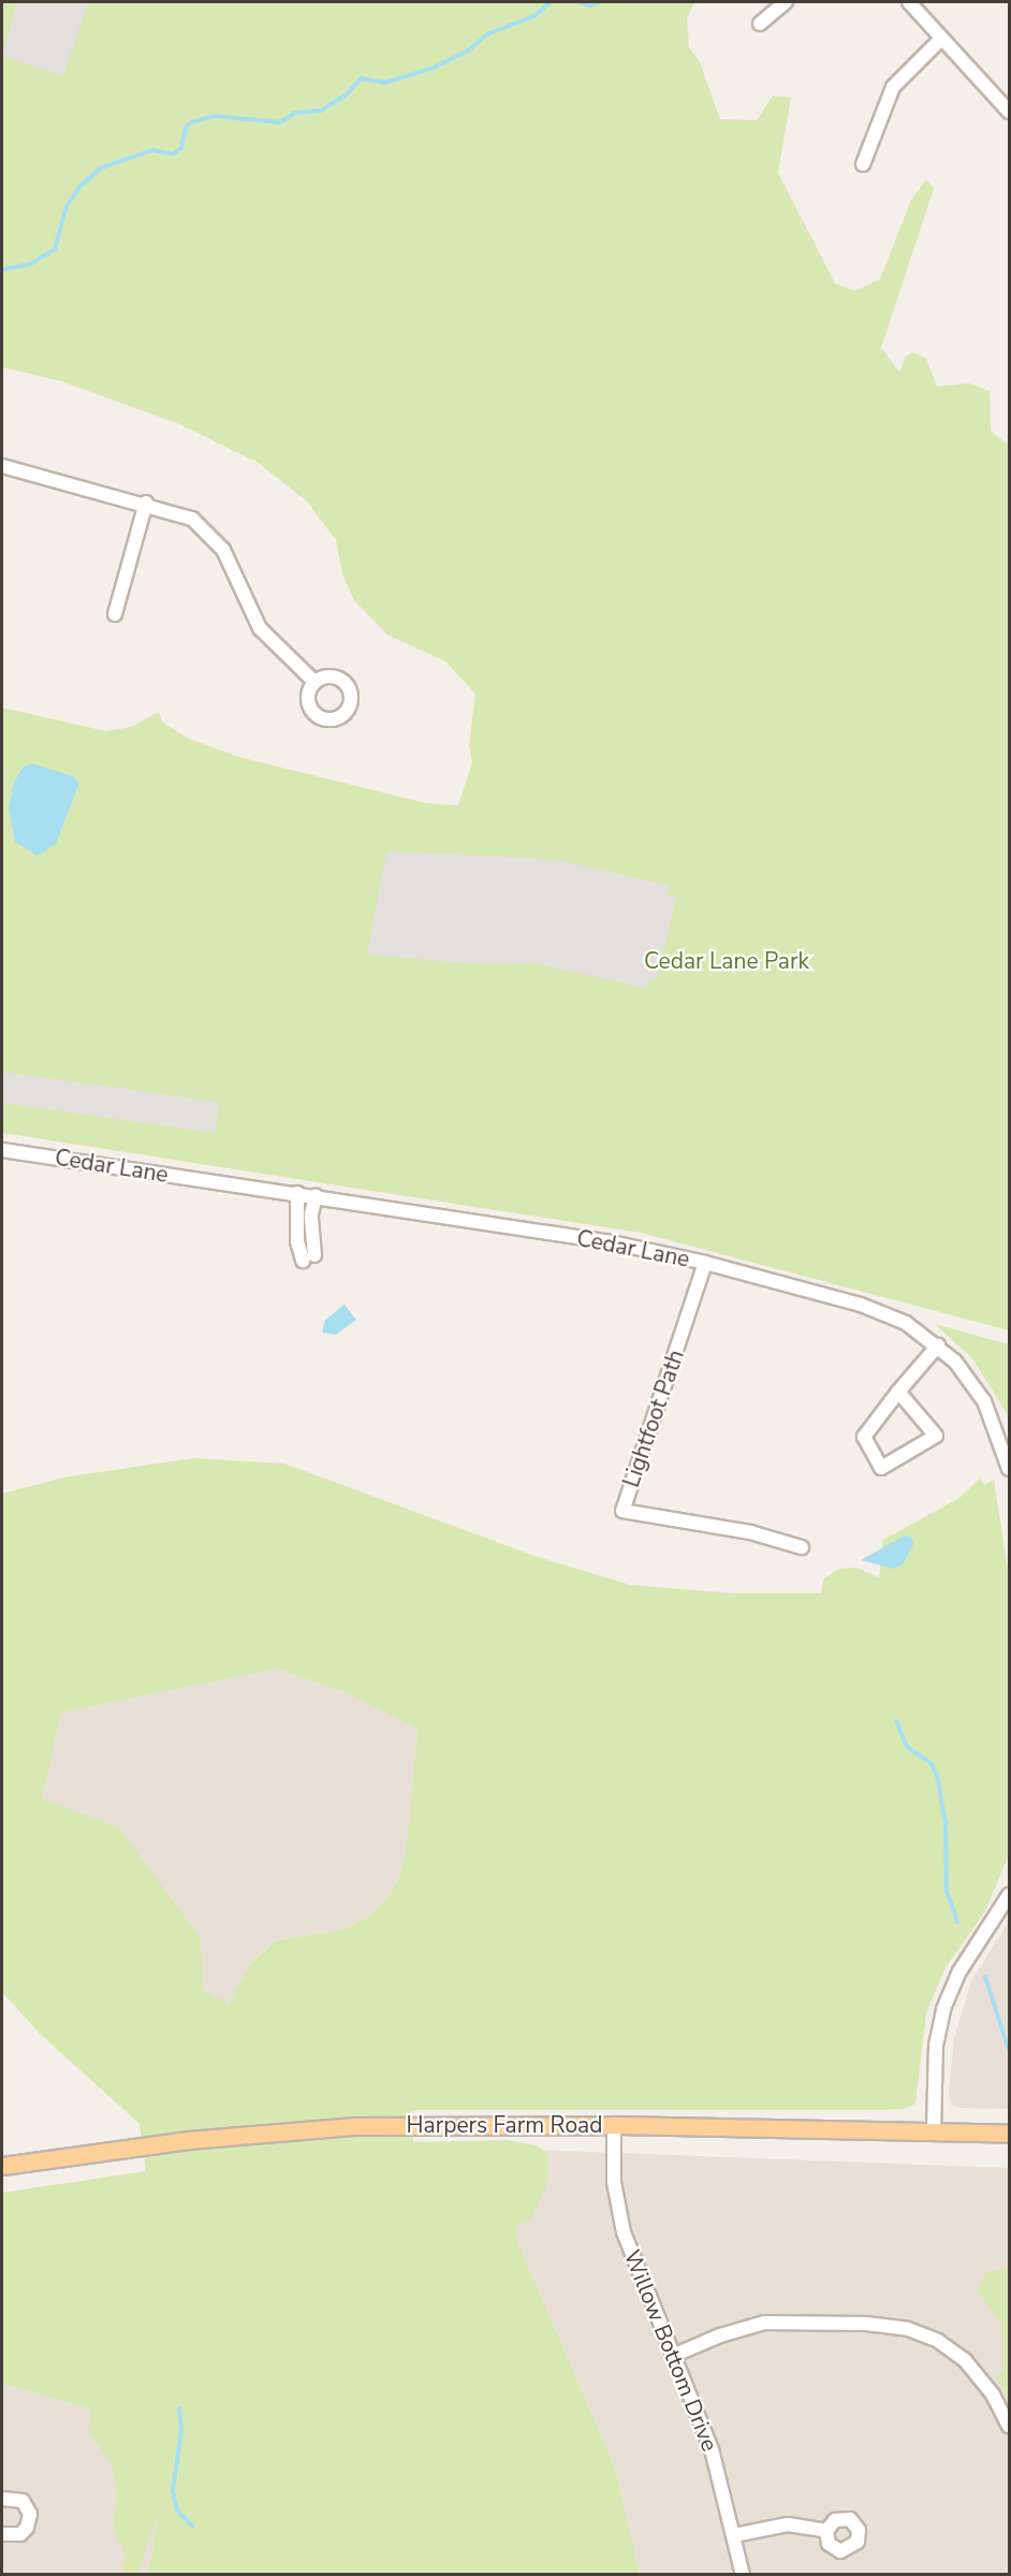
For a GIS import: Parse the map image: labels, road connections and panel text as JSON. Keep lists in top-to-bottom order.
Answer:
{
  "streets": {
    "main road": ["Harpers Farm Road"],
    "street": ["Cedar Lane", "Lightfoot Path", "Willow Bottom Drive"]
  },
  "crossings": [
    ["Cedar Lane", "Lightfoot Path"],
    ["Harpers Farm Road", "Willow Bottom Drive"]
  ],
  "parks": ["Cedar Lane Park"]
}
